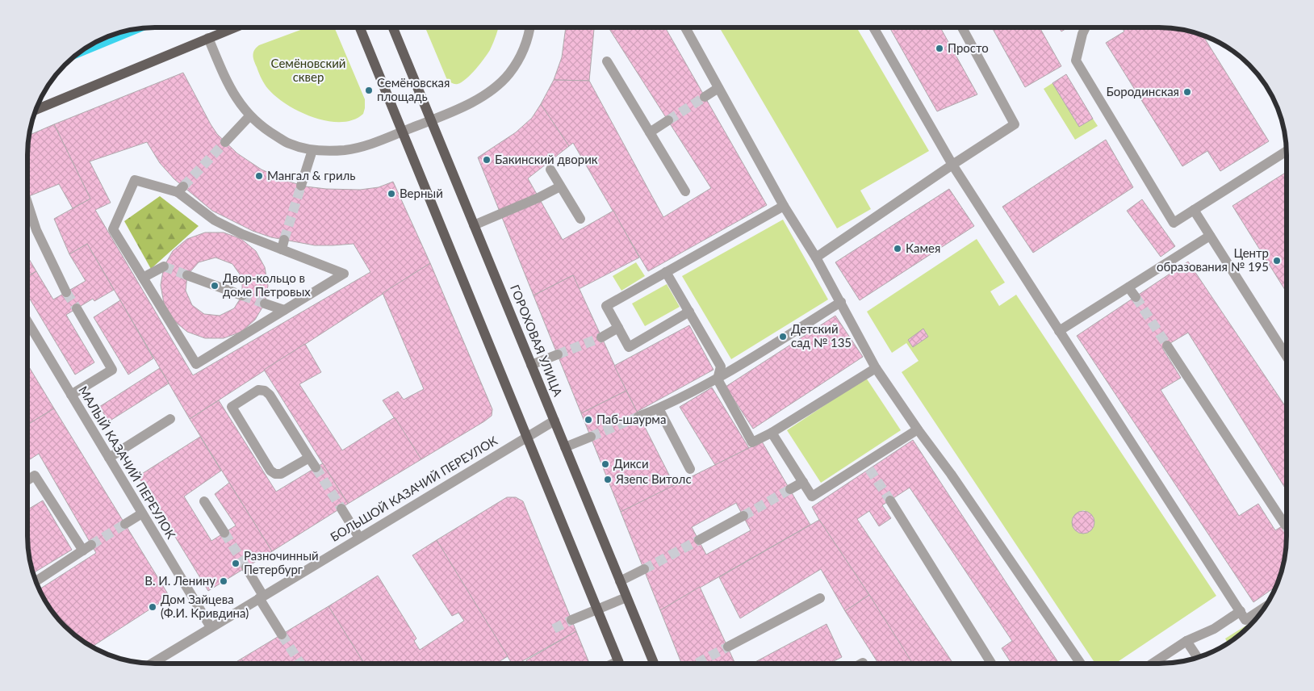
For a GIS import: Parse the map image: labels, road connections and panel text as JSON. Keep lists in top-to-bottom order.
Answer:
{
  "streets": {
    "main road": ["ГОРОХОВАЯ УЛИЦА"],
    "street": ["МАЛЫЙ КАЗАЧИЙ ПЕРЕУЛОК", "БОЛЬШОЙ КАЗАЧИЙ ПЕРЕУЛОК"]
  },
  "crossings": [
    ["ГОРОХОВАЯ УЛИЦА", "БОЛЬШОЙ КАЗАЧИЙ ПЕРЕУЛОК"],
    ["МАЛЫЙ КАЗАЧИЙ ПЕРЕУЛОК", "БОЛЬШОЙ КАЗАЧИЙ ПЕРЕУЛОК"]
  ],
  "parks": ["Семёновский сквер"],
  "places": [
    "Просто",
    "Семёновская площадь",
    "Бородинская",
    "Бакинский дворик",
    "Мангал & гриль",
    "Верный",
    "Камея",
    "Центр образования № 195",
    "Двор-кольцо в доме Петровых",
    "Детский сад № 135",
    "Паб-шаурма",
    "Дикси",
    "Язепс Витолс",
    "Разночинный Петербург",
    "В. И. Ленину",
    "Дом Зайцева (Ф.И. Кривдина)"
  ]
}
